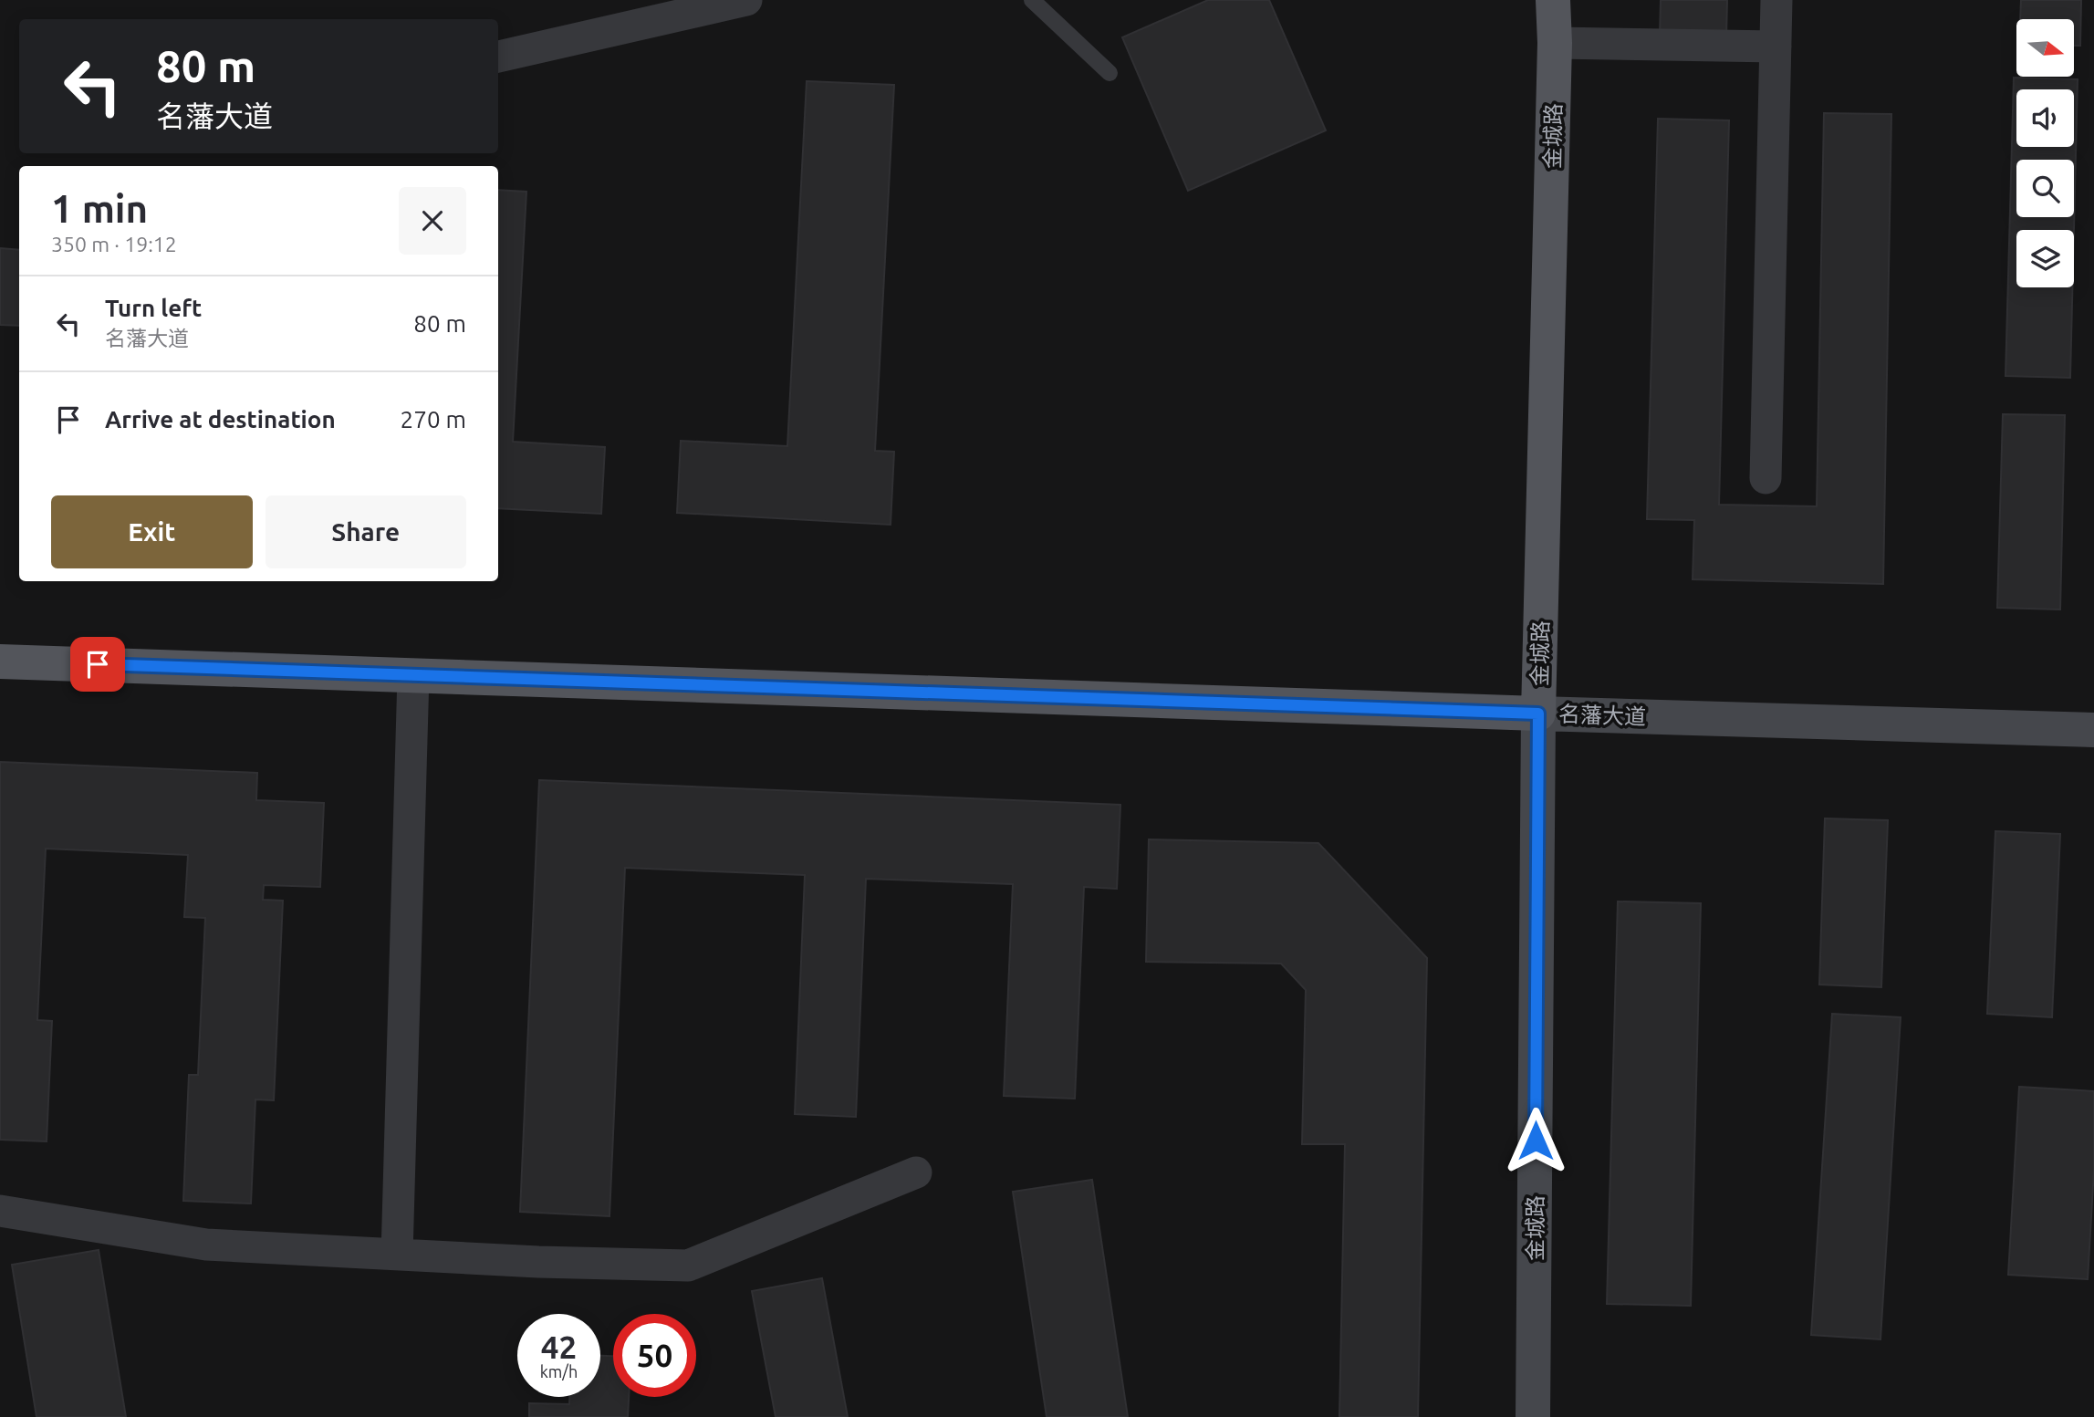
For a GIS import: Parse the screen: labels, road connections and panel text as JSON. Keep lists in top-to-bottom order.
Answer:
{
  "streets": {
    "main road": ["金城路", "名藩大道"]
  },
  "crossings": [
    ["金城路", "名藩大道"]
  ],
  "north": "right",
  "page": {
    "turn": ["80 m", "名藩大道"],
    "heading": ["1 min", "350 m · 19:12"],
    "list": [
      {
        "name": "Turn left",
        "note": "名藩大道",
        "value": "80 m"
      },
      {
        "name": "Arrive at destination",
        "value": "270 m"
      }
    ],
    "buttons": ["Exit", "Share"],
    "speed": "42 km/h",
    "limit": "50"
  }
}
